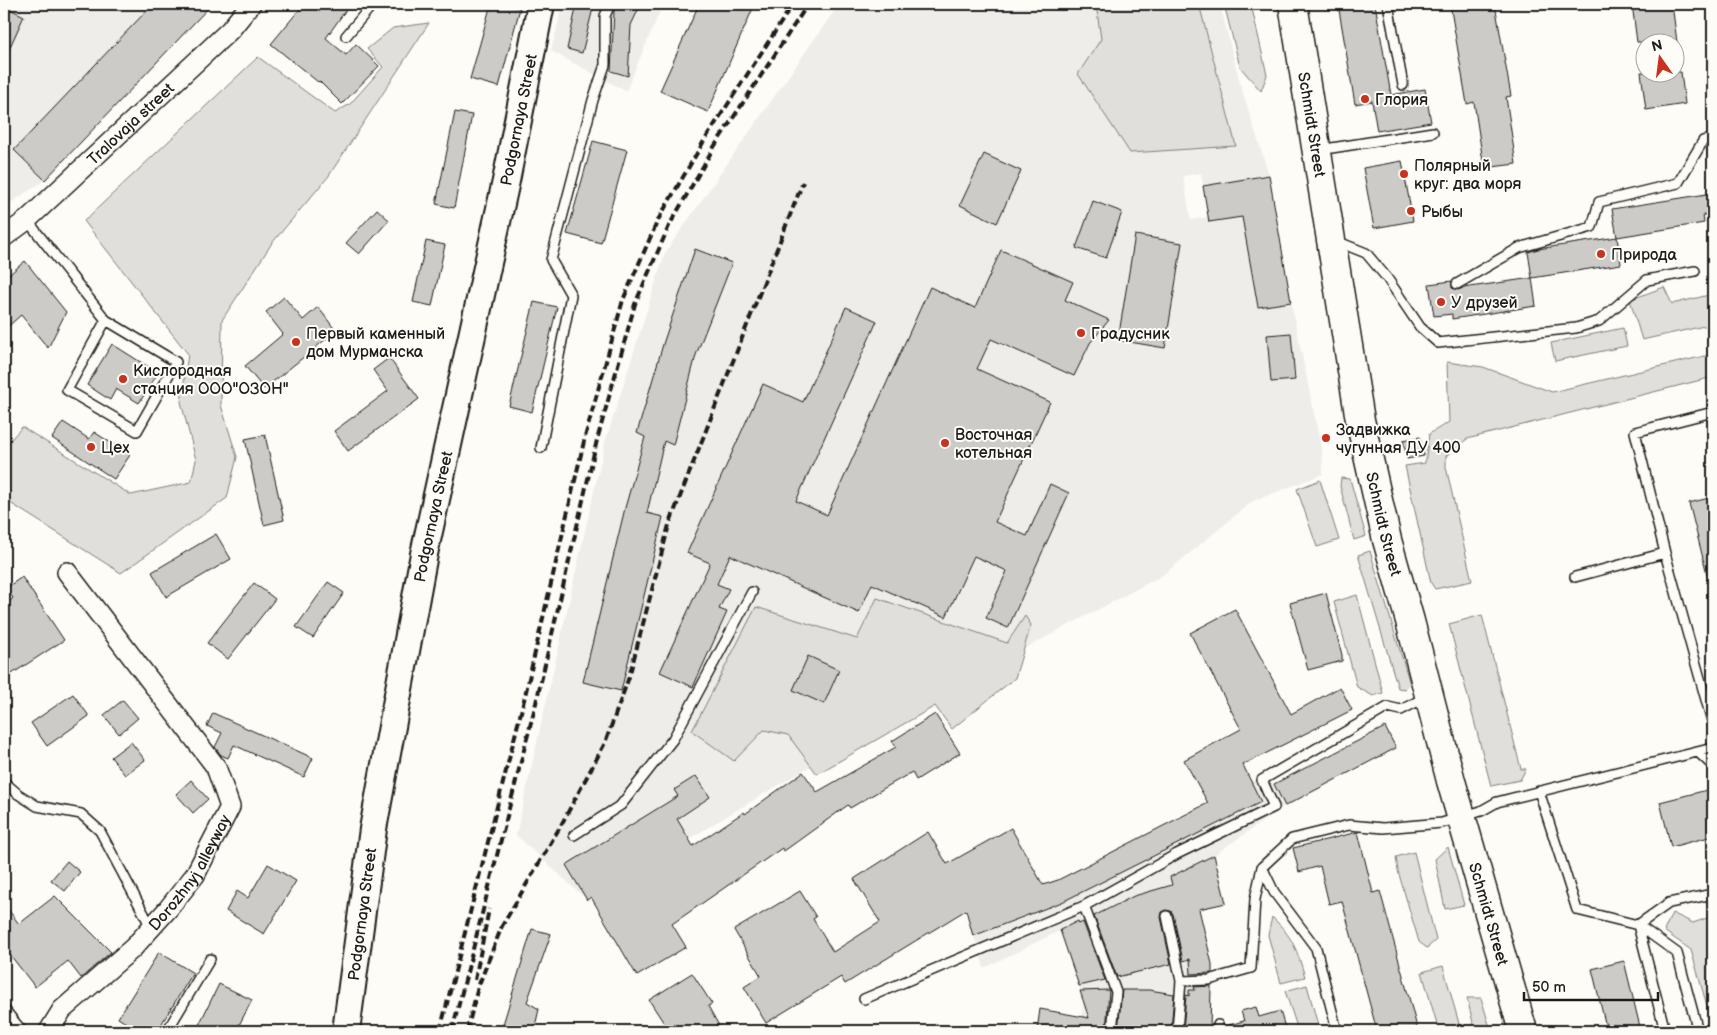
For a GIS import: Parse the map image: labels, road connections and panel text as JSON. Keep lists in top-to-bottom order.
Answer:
{
  "streets": {
    "main road": ["Podgornaya Street", "Schmidt Street"],
    "street": ["Tralovaja street", "Dorozhnyj alleyway"]
  },
  "places": [
    "Глория",
    "Полярный круг: два моря",
    "Рыбы",
    "Природа",
    "У друзей",
    "Градусник",
    "Первый каменный дом Мурманска",
    "Кислородная станция ООО\"ОЗОН\"",
    "Задвижка чугунная ДУ 400",
    "Восточная котельная",
    "Цех"
  ],
  "scale_bar": "50 m",
  "north": "top"
}
